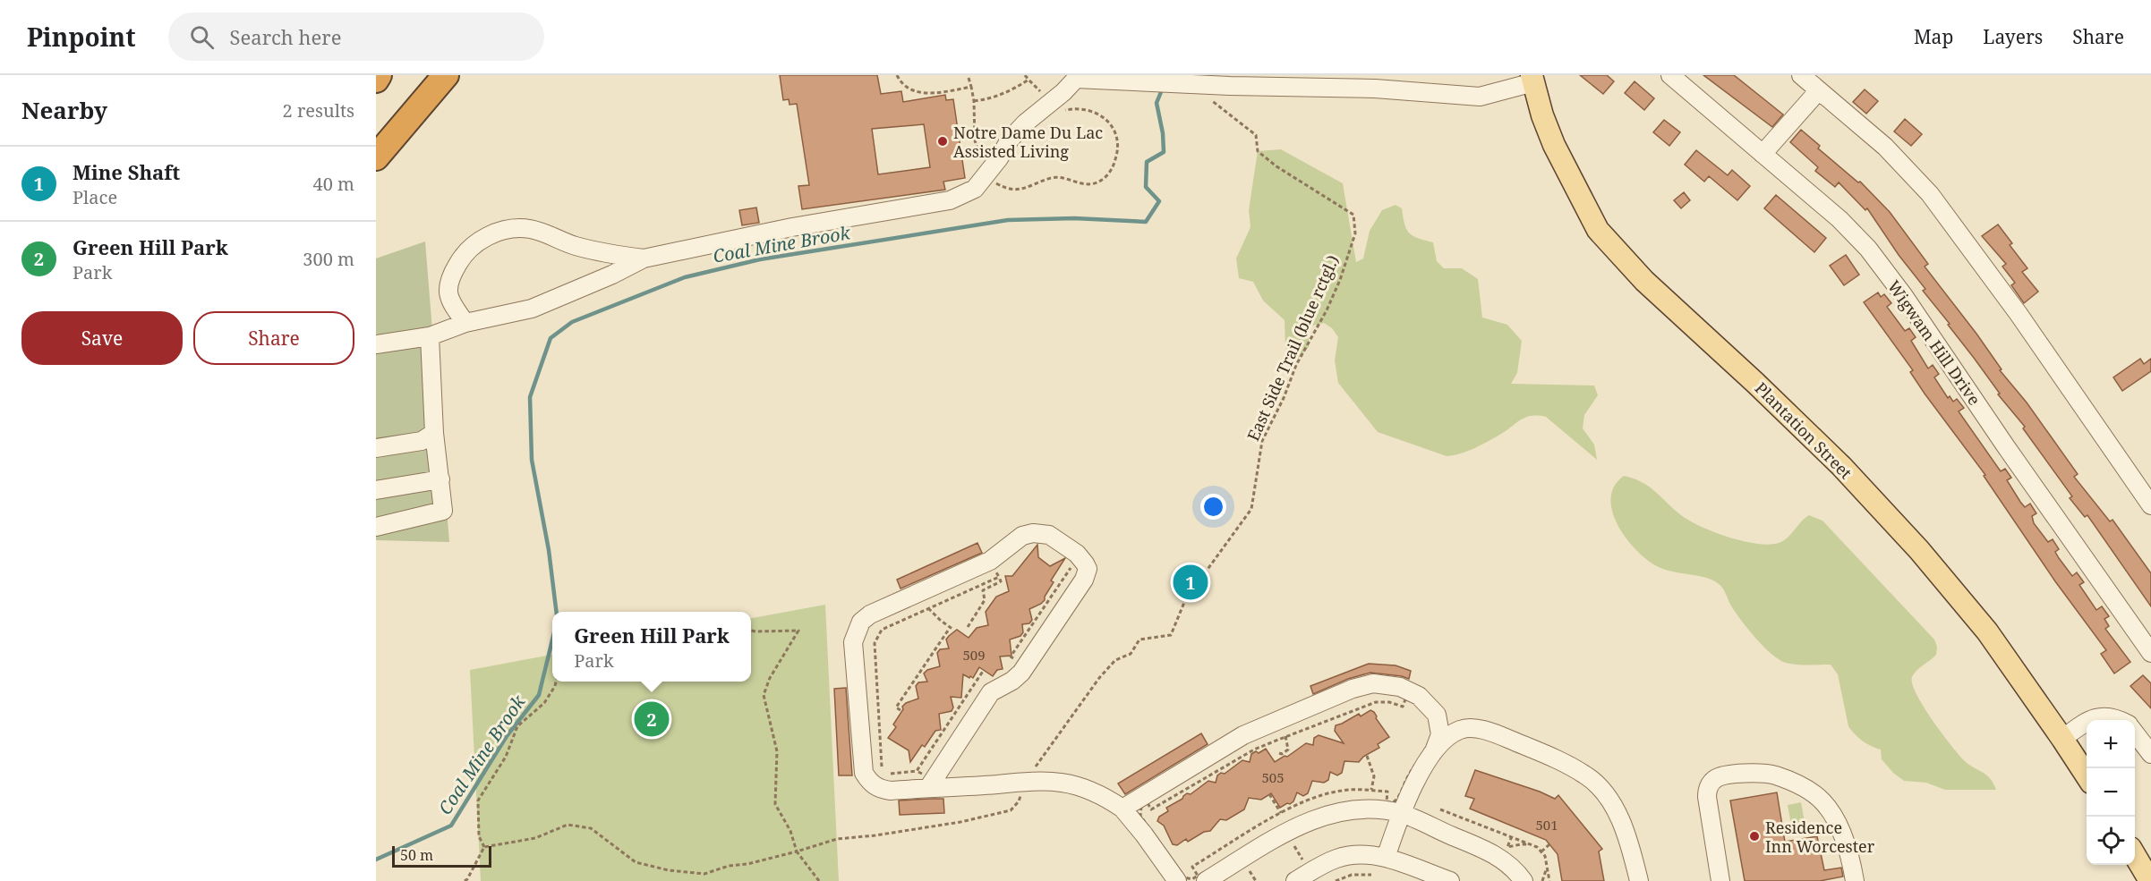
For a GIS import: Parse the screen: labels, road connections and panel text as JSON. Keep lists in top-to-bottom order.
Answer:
{
  "streets": {
    "main road": ["Plantation Street"],
    "street": ["Wigwam Hill Drive"],
    "path": ["East Side Trail (blue rctgl.)"]
  },
  "water": ["Coal Mine Brook"],
  "places": ["Notre Dame Du Lac Assisted Living", "Residence Inn Worcester"],
  "house_numbers": ["509", "505", "501"],
  "scale_bar": "50 m",
  "page": {
    "header": "Pinpoint",
    "search": "Search here",
    "nav": ["Map", "Layers", "Share"],
    "heading": ["Nearby", "2 results"],
    "list": [
      {
        "mark": "1",
        "name": "Mine Shaft",
        "note": "Place",
        "value": "40 m"
      },
      {
        "mark": "2",
        "name": "Green Hill Park",
        "note": "Park",
        "value": "300 m"
      }
    ],
    "buttons": ["Save", "Share"],
    "pins": ["1", "2"],
    "popup": ["Green Hill Park", "Park"],
    "map_buttons": ["+", "−"],
    "scale": "50 m"
  }
}
